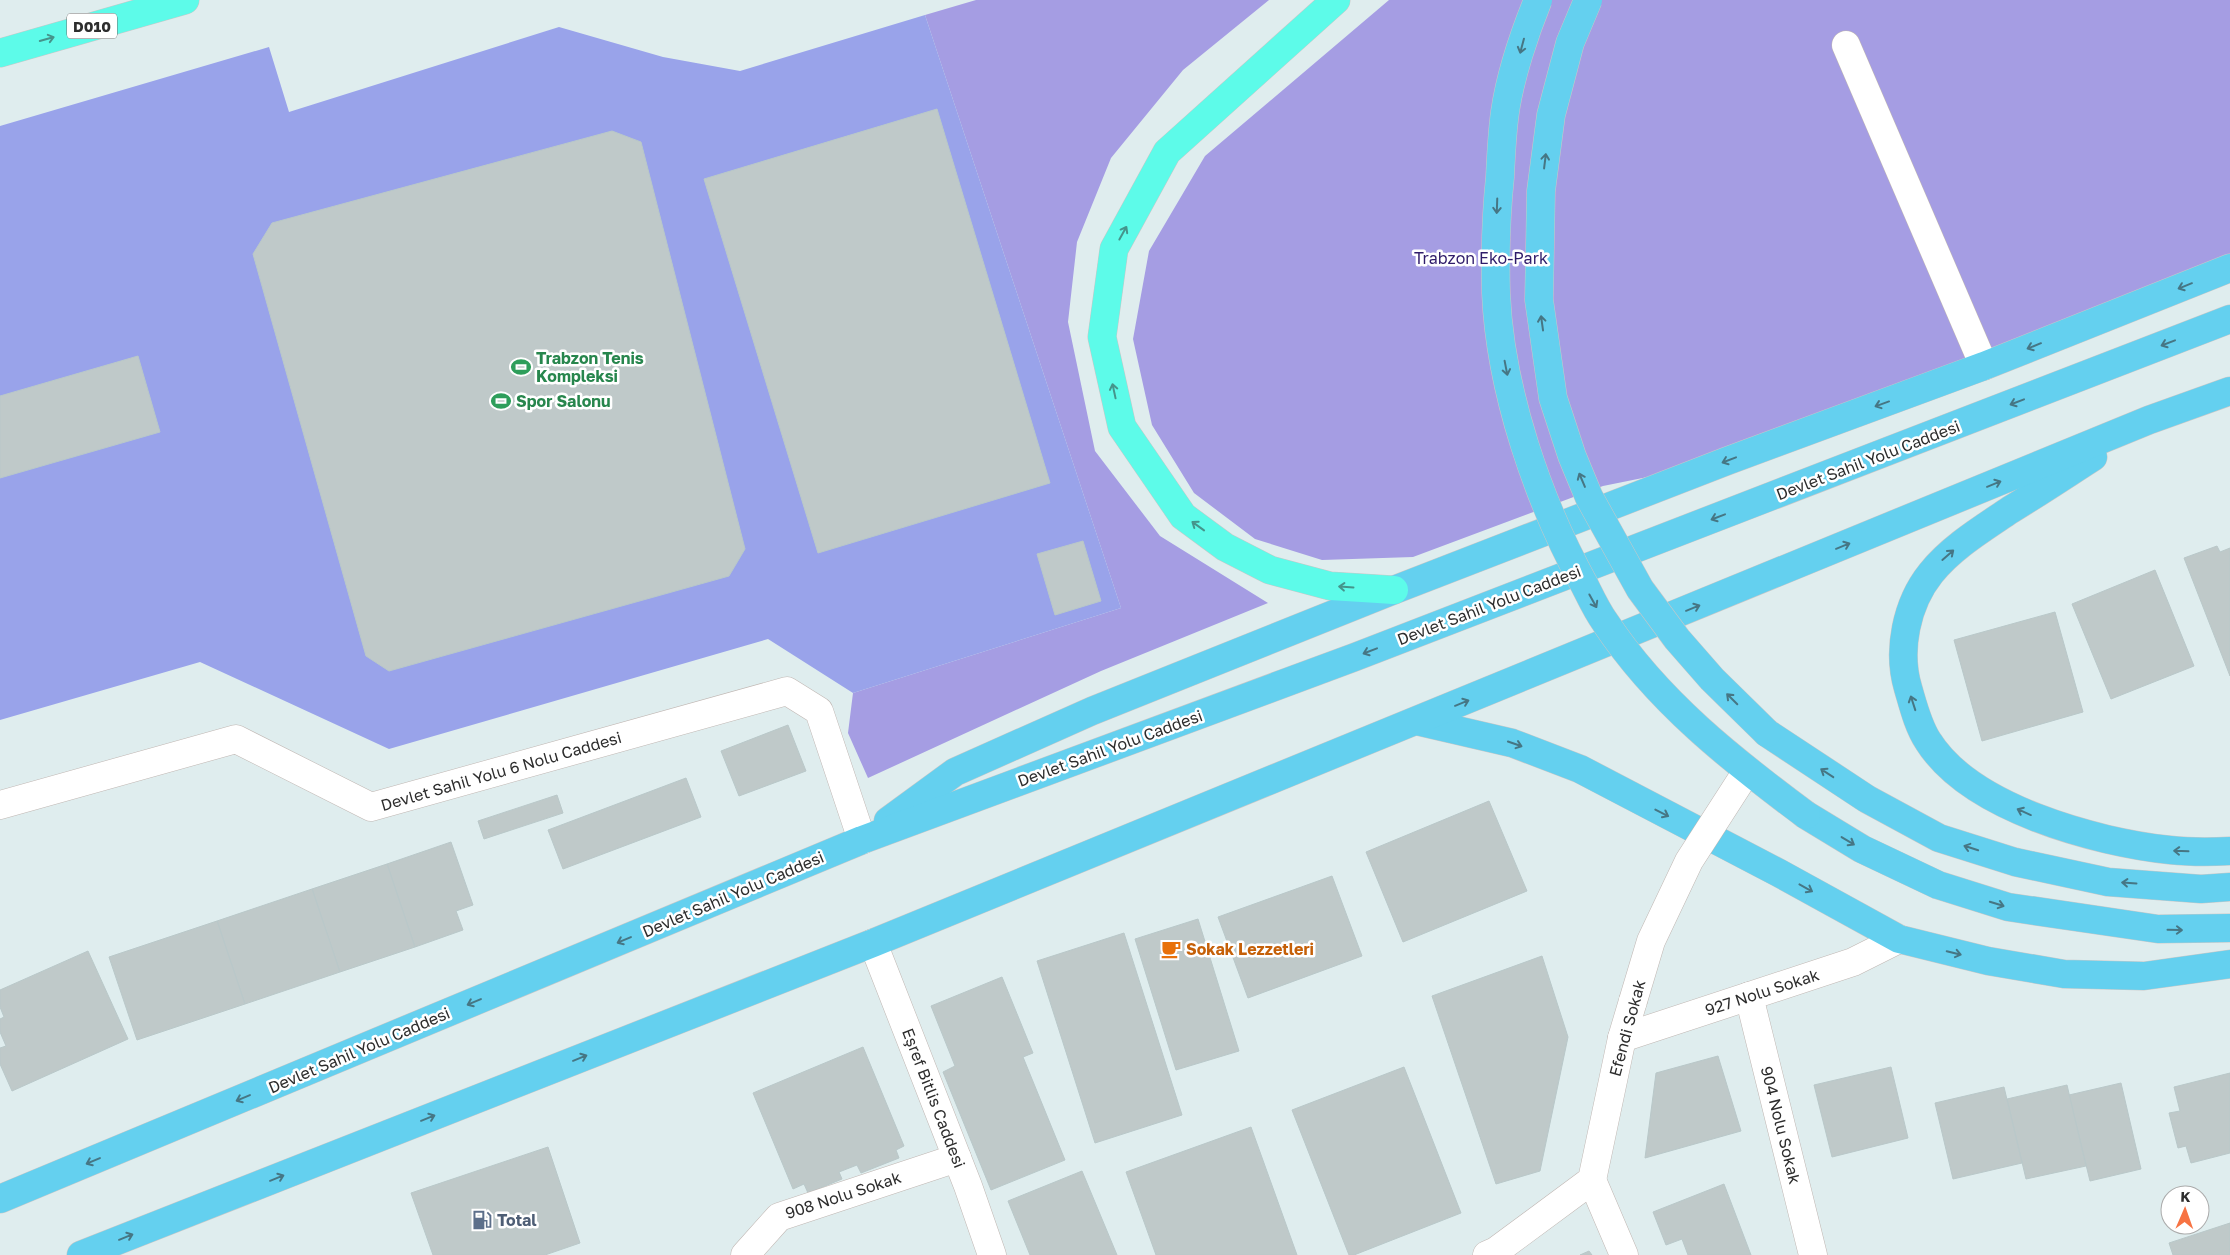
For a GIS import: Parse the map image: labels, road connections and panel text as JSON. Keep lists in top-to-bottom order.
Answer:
{
  "streets": {
    "highway": ["D010"],
    "main road": ["Devlet Sahil Yolu Caddesi"],
    "street": [
      "Devlet Sahil Yolu 6 Nolu Caddesi",
      "927 Nolu Sokak",
      "Efendi Sokak",
      "Eşref Bitlis Caddesi",
      "904 Nolu Sokak",
      "908 Nolu Sokak"
    ]
  },
  "crossings": [
    ["Devlet Sahil Yolu Caddesi", "Devlet Sahil Yolu 6 Nolu Caddesi"],
    ["927 Nolu Sokak", "Efendi Sokak"],
    ["927 Nolu Sokak", "904 Nolu Sokak"],
    ["Eşref Bitlis Caddesi", "908 Nolu Sokak"]
  ],
  "parks": ["Trabzon Eko-Park"],
  "places": {
    "sports": ["Trabzon Tenis Kompleksi", "Spor Salonu"],
    "cafe": ["Sokak Lezzetleri"],
    "fuel station": ["Total"]
  },
  "north": "top"
}
